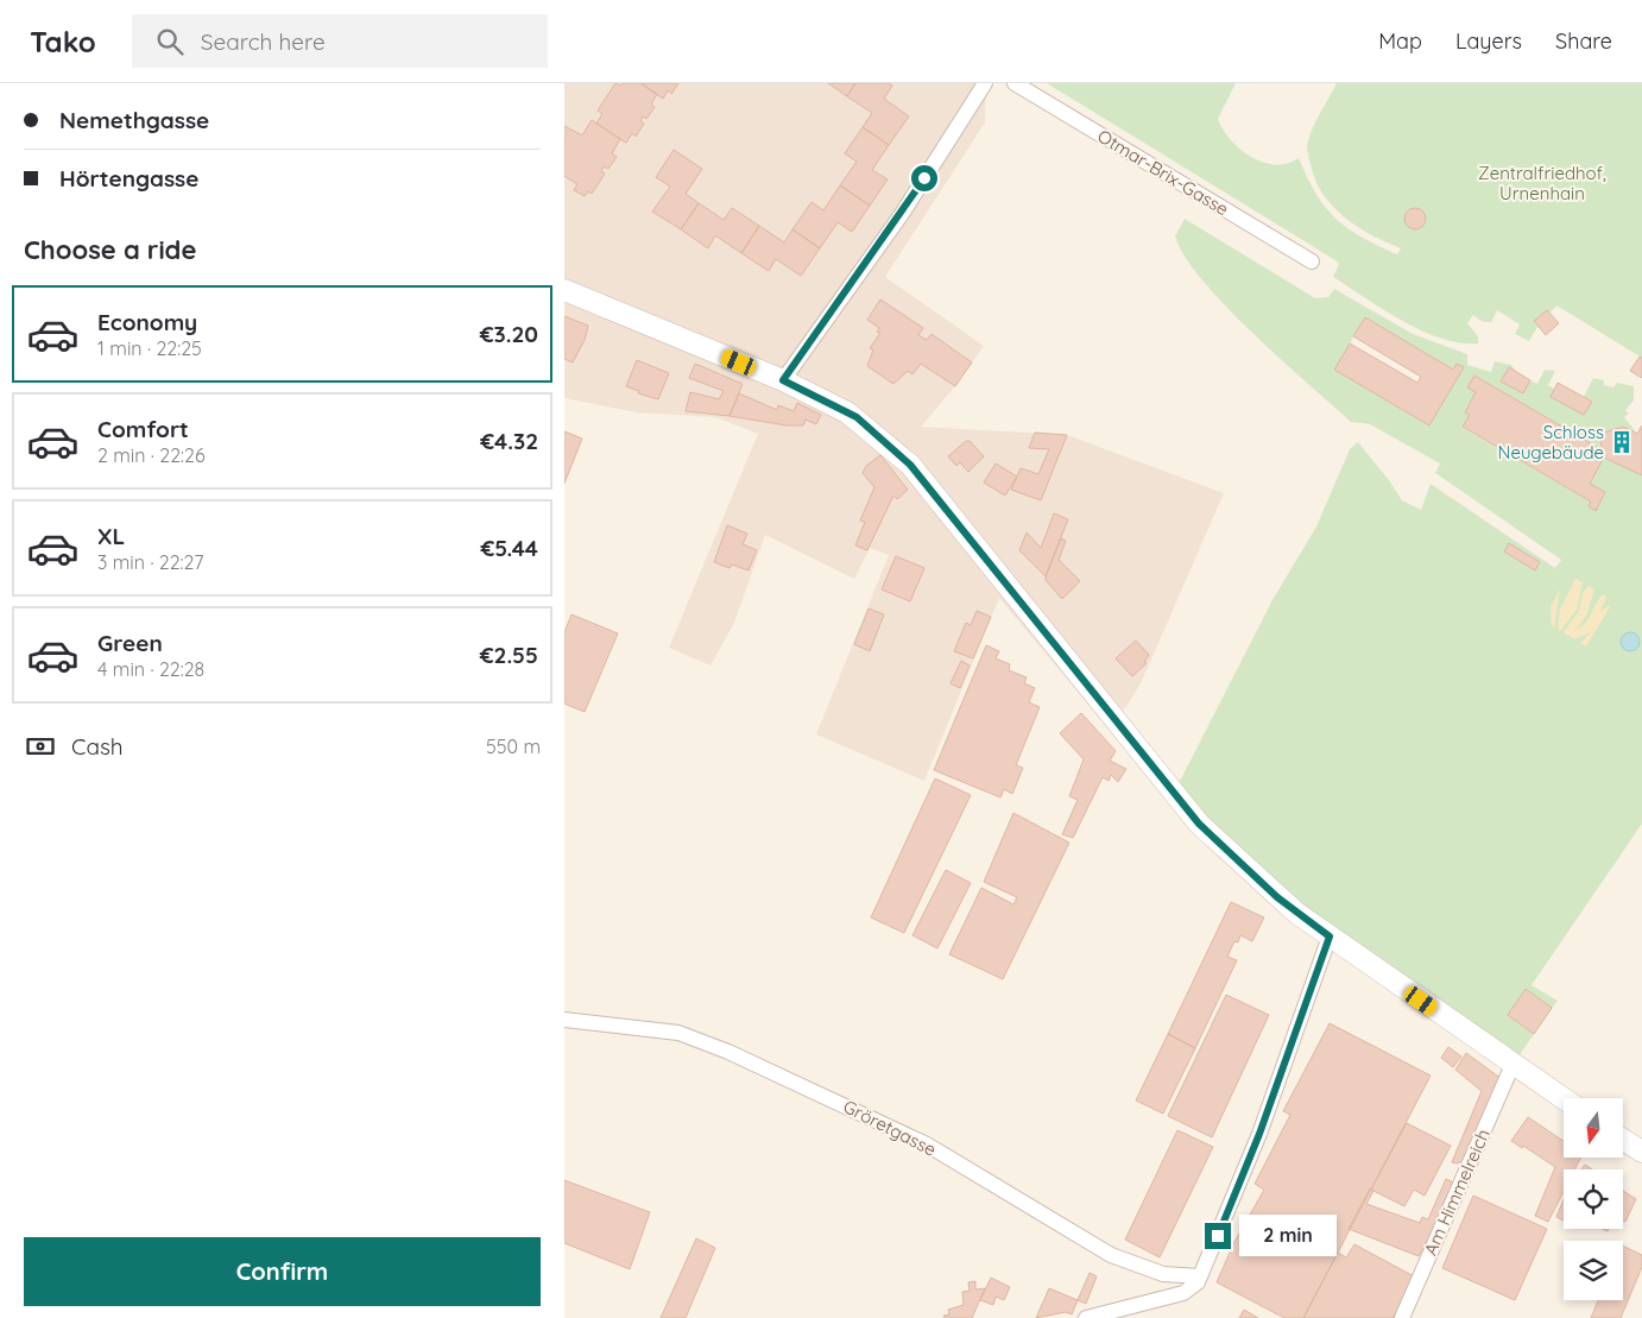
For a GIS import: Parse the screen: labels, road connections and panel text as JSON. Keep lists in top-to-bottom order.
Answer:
{
  "streets": {
    "street": ["Otmar-Brix-Gasse", "Gröretgasse", "Am Himmelreich"]
  },
  "parks": ["Zentralfriedhof, Urnenhain"],
  "places": {
    "building": ["Schloss Neugebäude"]
  },
  "north": "bottom",
  "page": {
    "header": "Tako",
    "search": "Search here",
    "nav": ["Map", "Layers", "Share"],
    "banner": ["Nemethgasse", "Hörtengasse"],
    "heading": "Choose a ride",
    "list": [
      {
        "name": "Economy",
        "note": "1 min · 22:25",
        "value": "€3.20"
      },
      {
        "name": "Comfort",
        "note": "2 min · 22:26",
        "value": "€4.32"
      },
      {
        "name": "XL",
        "note": "3 min · 22:27",
        "value": "€5.44"
      },
      {
        "name": "Green",
        "note": "4 min · 22:28",
        "value": "€2.55"
      }
    ],
    "pay": ["Cash", "550 m"],
    "bubble": "2 min",
    "buttons": "Confirm"
  }
}
